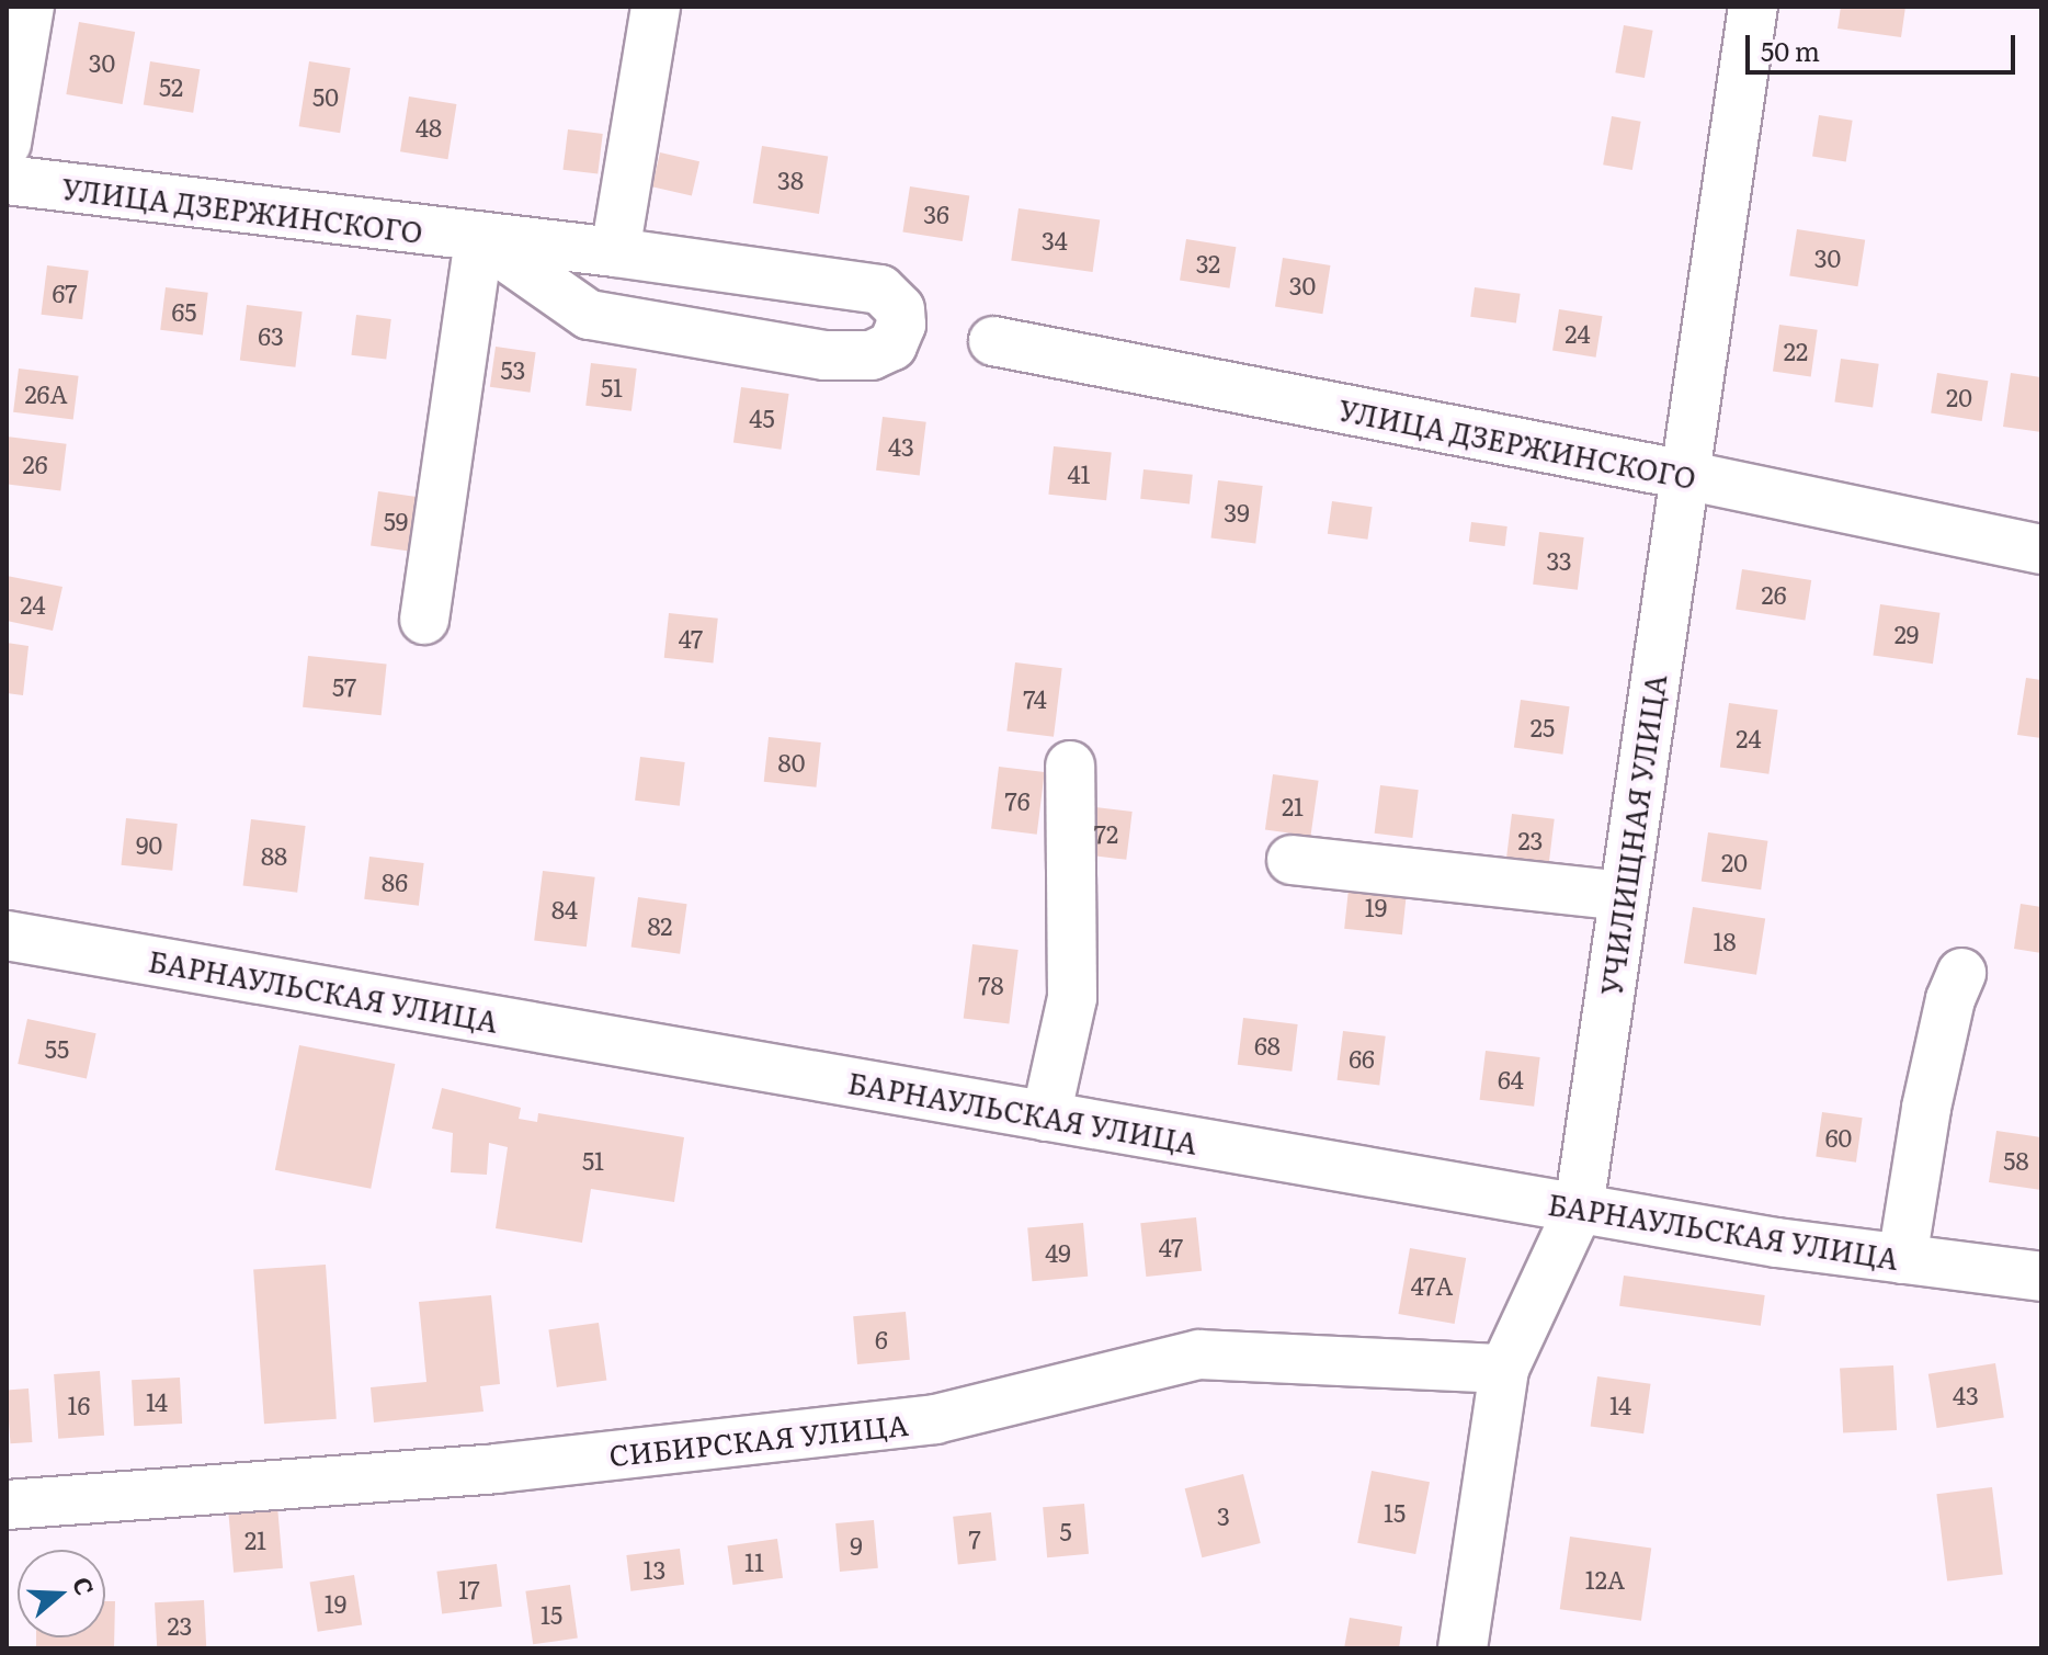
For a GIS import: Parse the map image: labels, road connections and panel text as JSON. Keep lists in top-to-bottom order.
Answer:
{
  "streets": {
    "street": [
      "УЛИЦА ДЗЕРЖИНСКОГО",
      "УЧИЛИЩНАЯ УЛИЦА",
      "БАРНАУЛЬСКАЯ УЛИЦА",
      "СИБИРСКАЯ УЛИЦА"
    ]
  },
  "crossings": [
    ["УЛИЦА ДЗЕРЖИНСКОГО", "УЧИЛИЩНАЯ УЛИЦА"],
    ["УЧИЛИЩНАЯ УЛИЦА", "БАРНАУЛЬСКАЯ УЛИЦА"],
    ["УЧИЛИЩНАЯ УЛИЦА", "СИБИРСКАЯ УЛИЦА"]
  ],
  "house_numbers": [
    "30",
    "52",
    "50",
    "48",
    "38",
    "36",
    "34",
    "30",
    "32",
    "30",
    "67",
    "65",
    "24",
    "63",
    "22",
    "53",
    "51",
    "26А",
    "20",
    "45",
    "43",
    "26",
    "41",
    "39",
    "59",
    "33",
    "26",
    "24",
    "29",
    "47",
    "57",
    "74",
    "25",
    "24",
    "80",
    "76",
    "21",
    "72",
    "23",
    "90",
    "88",
    "20",
    "86",
    "19",
    "84",
    "82",
    "18",
    "78",
    "68",
    "55",
    "66",
    "64",
    "60",
    "51",
    "58",
    "47",
    "49",
    "47А",
    "6",
    "43",
    "14",
    "16",
    "14",
    "15",
    "3",
    "5",
    "7",
    "21",
    "9",
    "11",
    "13",
    "12А",
    "17",
    "19",
    "15",
    "23"
  ],
  "scale_bar": "50 m",
  "north": "right"
}
